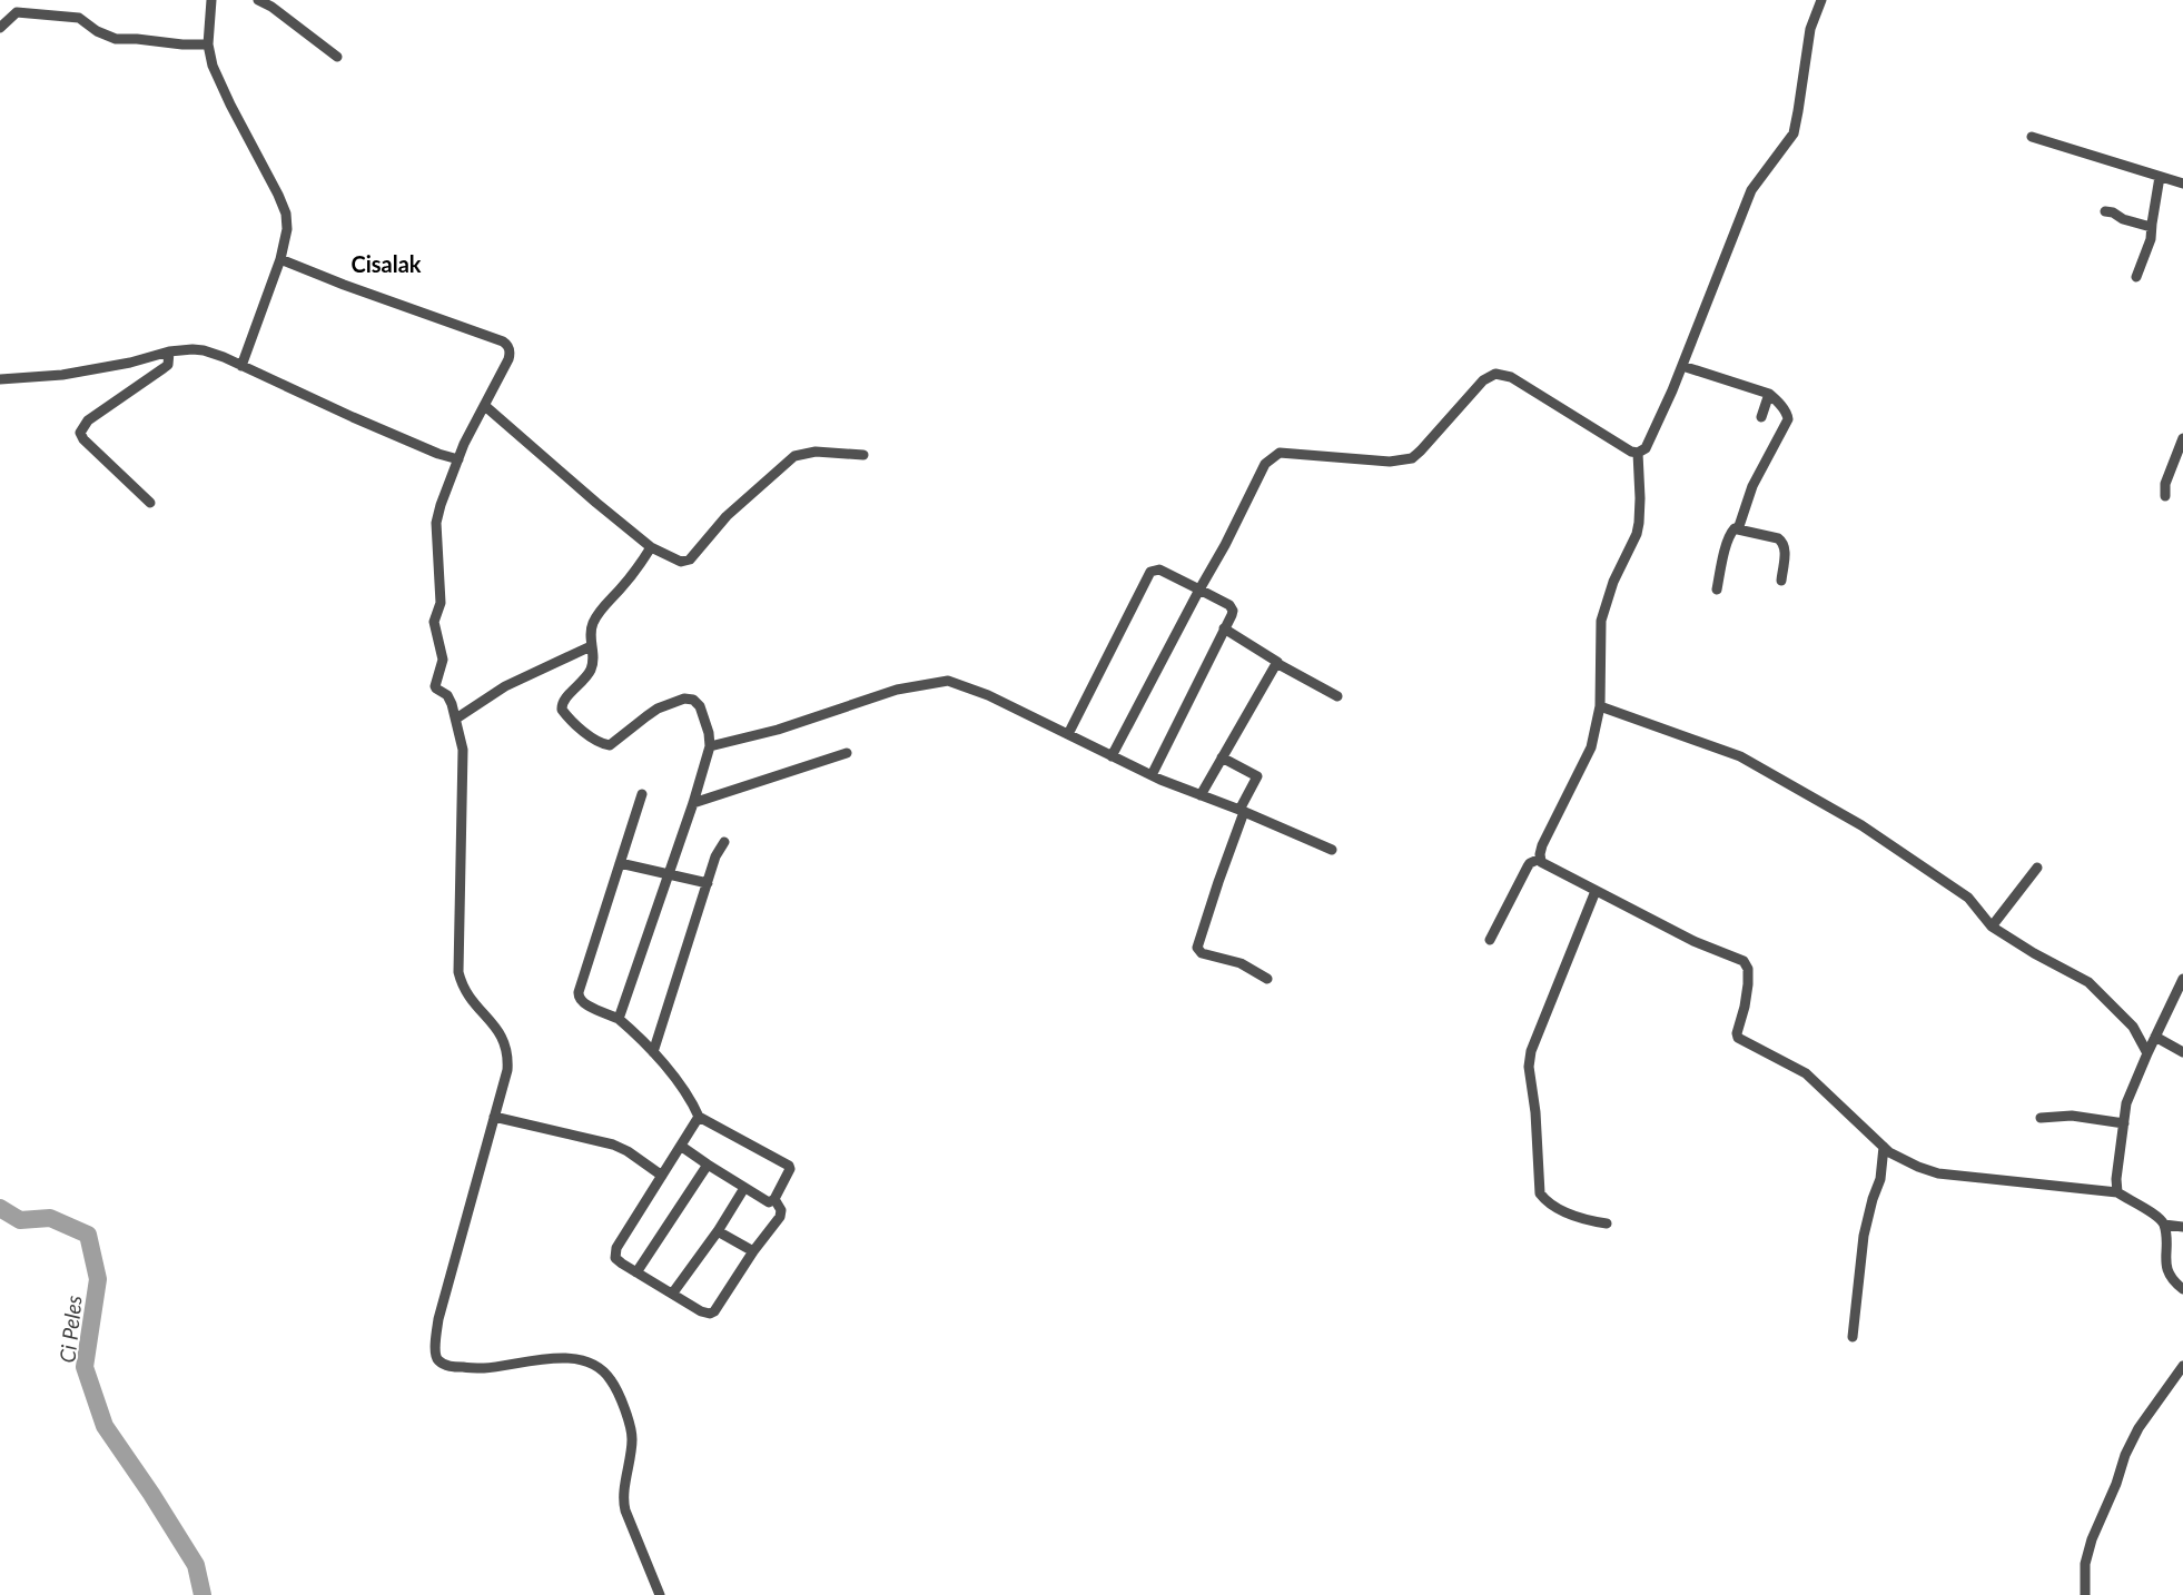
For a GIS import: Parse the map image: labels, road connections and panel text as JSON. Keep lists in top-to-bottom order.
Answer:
{
  "districts": ["Cisalak"],
  "water": ["Ci Peles"]
}
